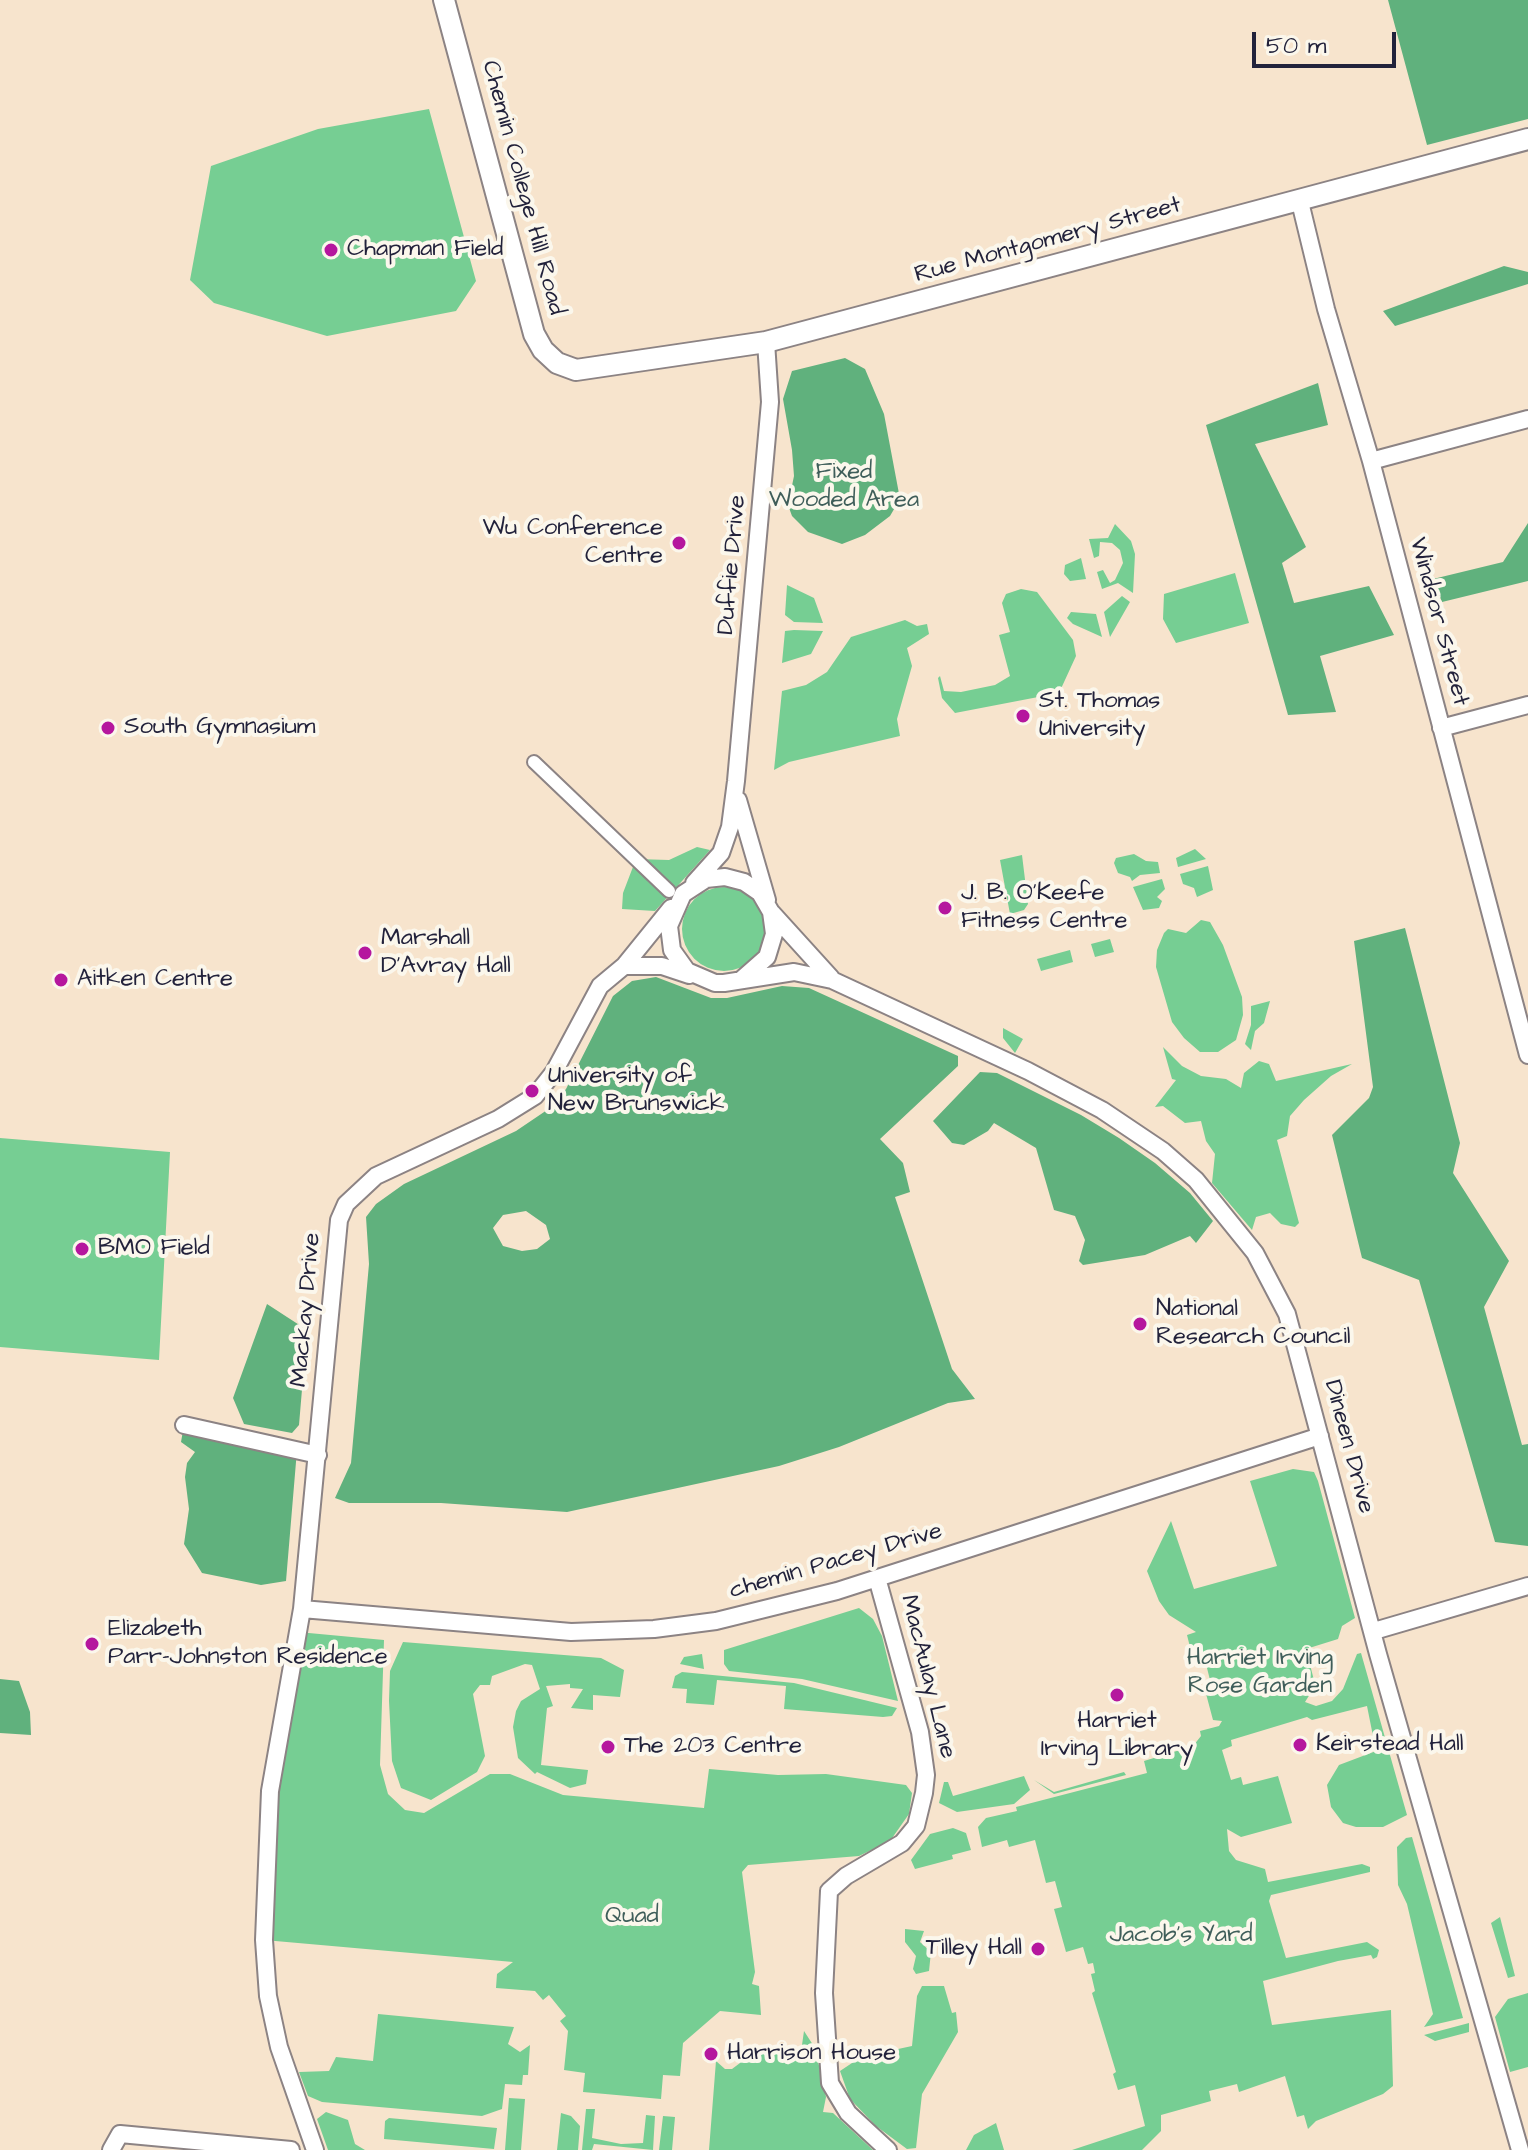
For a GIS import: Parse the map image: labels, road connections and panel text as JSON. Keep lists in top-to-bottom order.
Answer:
{
  "streets": {
    "street": [
      "Chemin College Hill Road",
      "Rue Montgomery Street",
      "Duffie Drive",
      "Windsor Street",
      "Mackay Drive",
      "Dineen Drive",
      "chemin Pacey Drive",
      "MacAulay Lane"
    ]
  },
  "crossings": [
    ["Chemin College Hill Road", "Rue Montgomery Street"],
    ["Rue Montgomery Street", "Duffie Drive"],
    ["Rue Montgomery Street", "Windsor Street"],
    ["Duffie Drive", "Mackay Drive"],
    ["Duffie Drive", "Dineen Drive"],
    ["Mackay Drive", "chemin Pacey Drive"],
    ["Dineen Drive", "chemin Pacey Drive"],
    ["chemin Pacey Drive", "MacAulay Lane"]
  ],
  "parks": [
    "Fixed Wooded Area",
    "Harriet Irving Rose Garden",
    "Quad",
    "Jacob's Yard"
  ],
  "places": [
    "Chapman Field",
    "Wu Conference Centre",
    "St. Thomas University",
    "South Gymnasium",
    "J. B. O’Keefe Fitness Centre",
    "Marshall D'Avray Hall",
    "Aitken Centre",
    "University of New Brunswick",
    "BMO Field",
    "National Research Council",
    "Elizabeth Parr-Johnston Residence",
    "Harriet Irving Library",
    "Keirstead Hall",
    "The 203 Centre",
    "Tilley Hall",
    "Harrison House"
  ],
  "scale_bar": "50 m"
}
